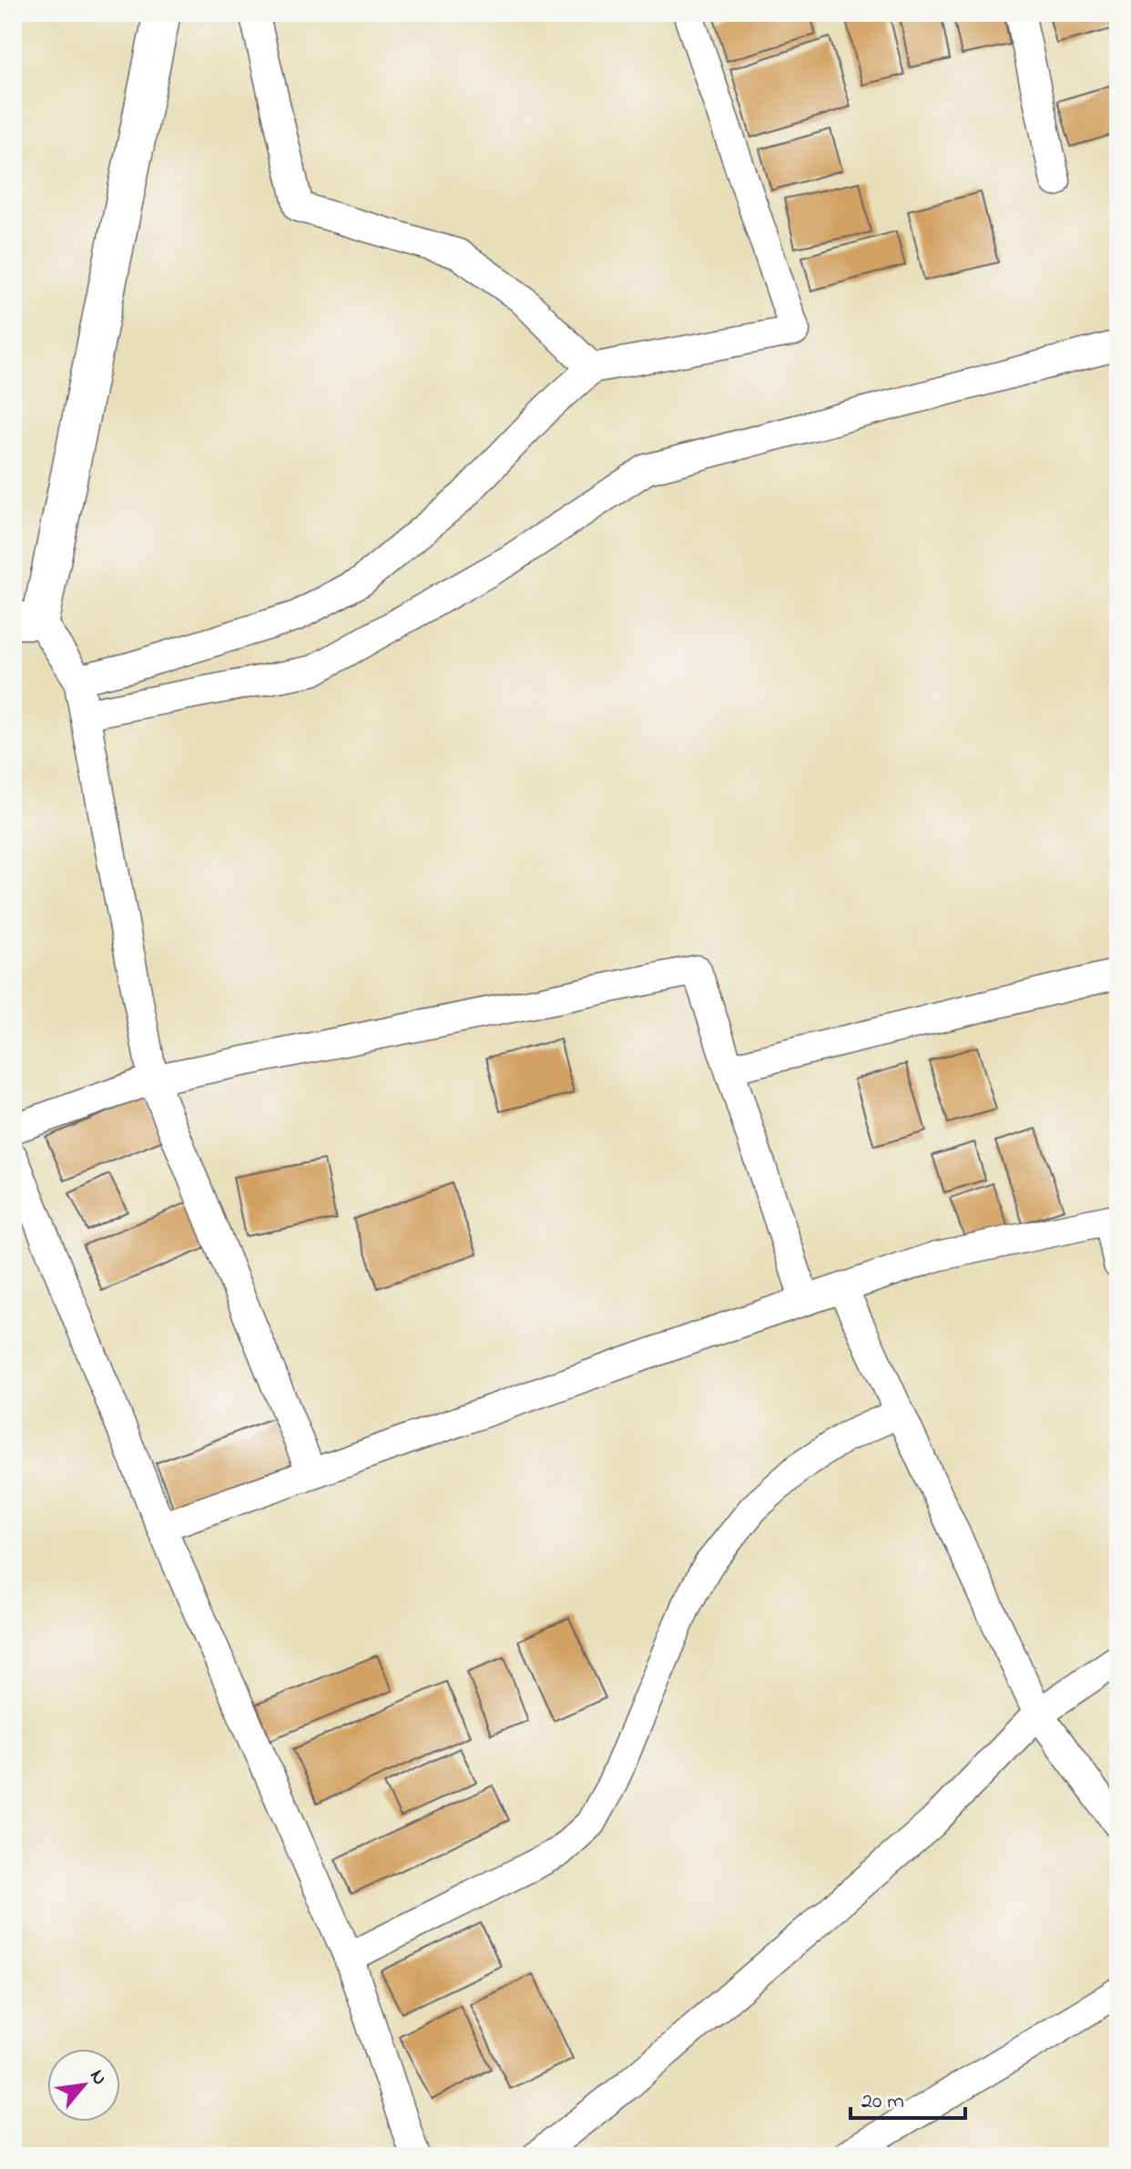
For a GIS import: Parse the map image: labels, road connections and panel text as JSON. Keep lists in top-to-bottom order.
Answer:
{
  "scale_bar": "20 m",
  "north": "top right"
}
